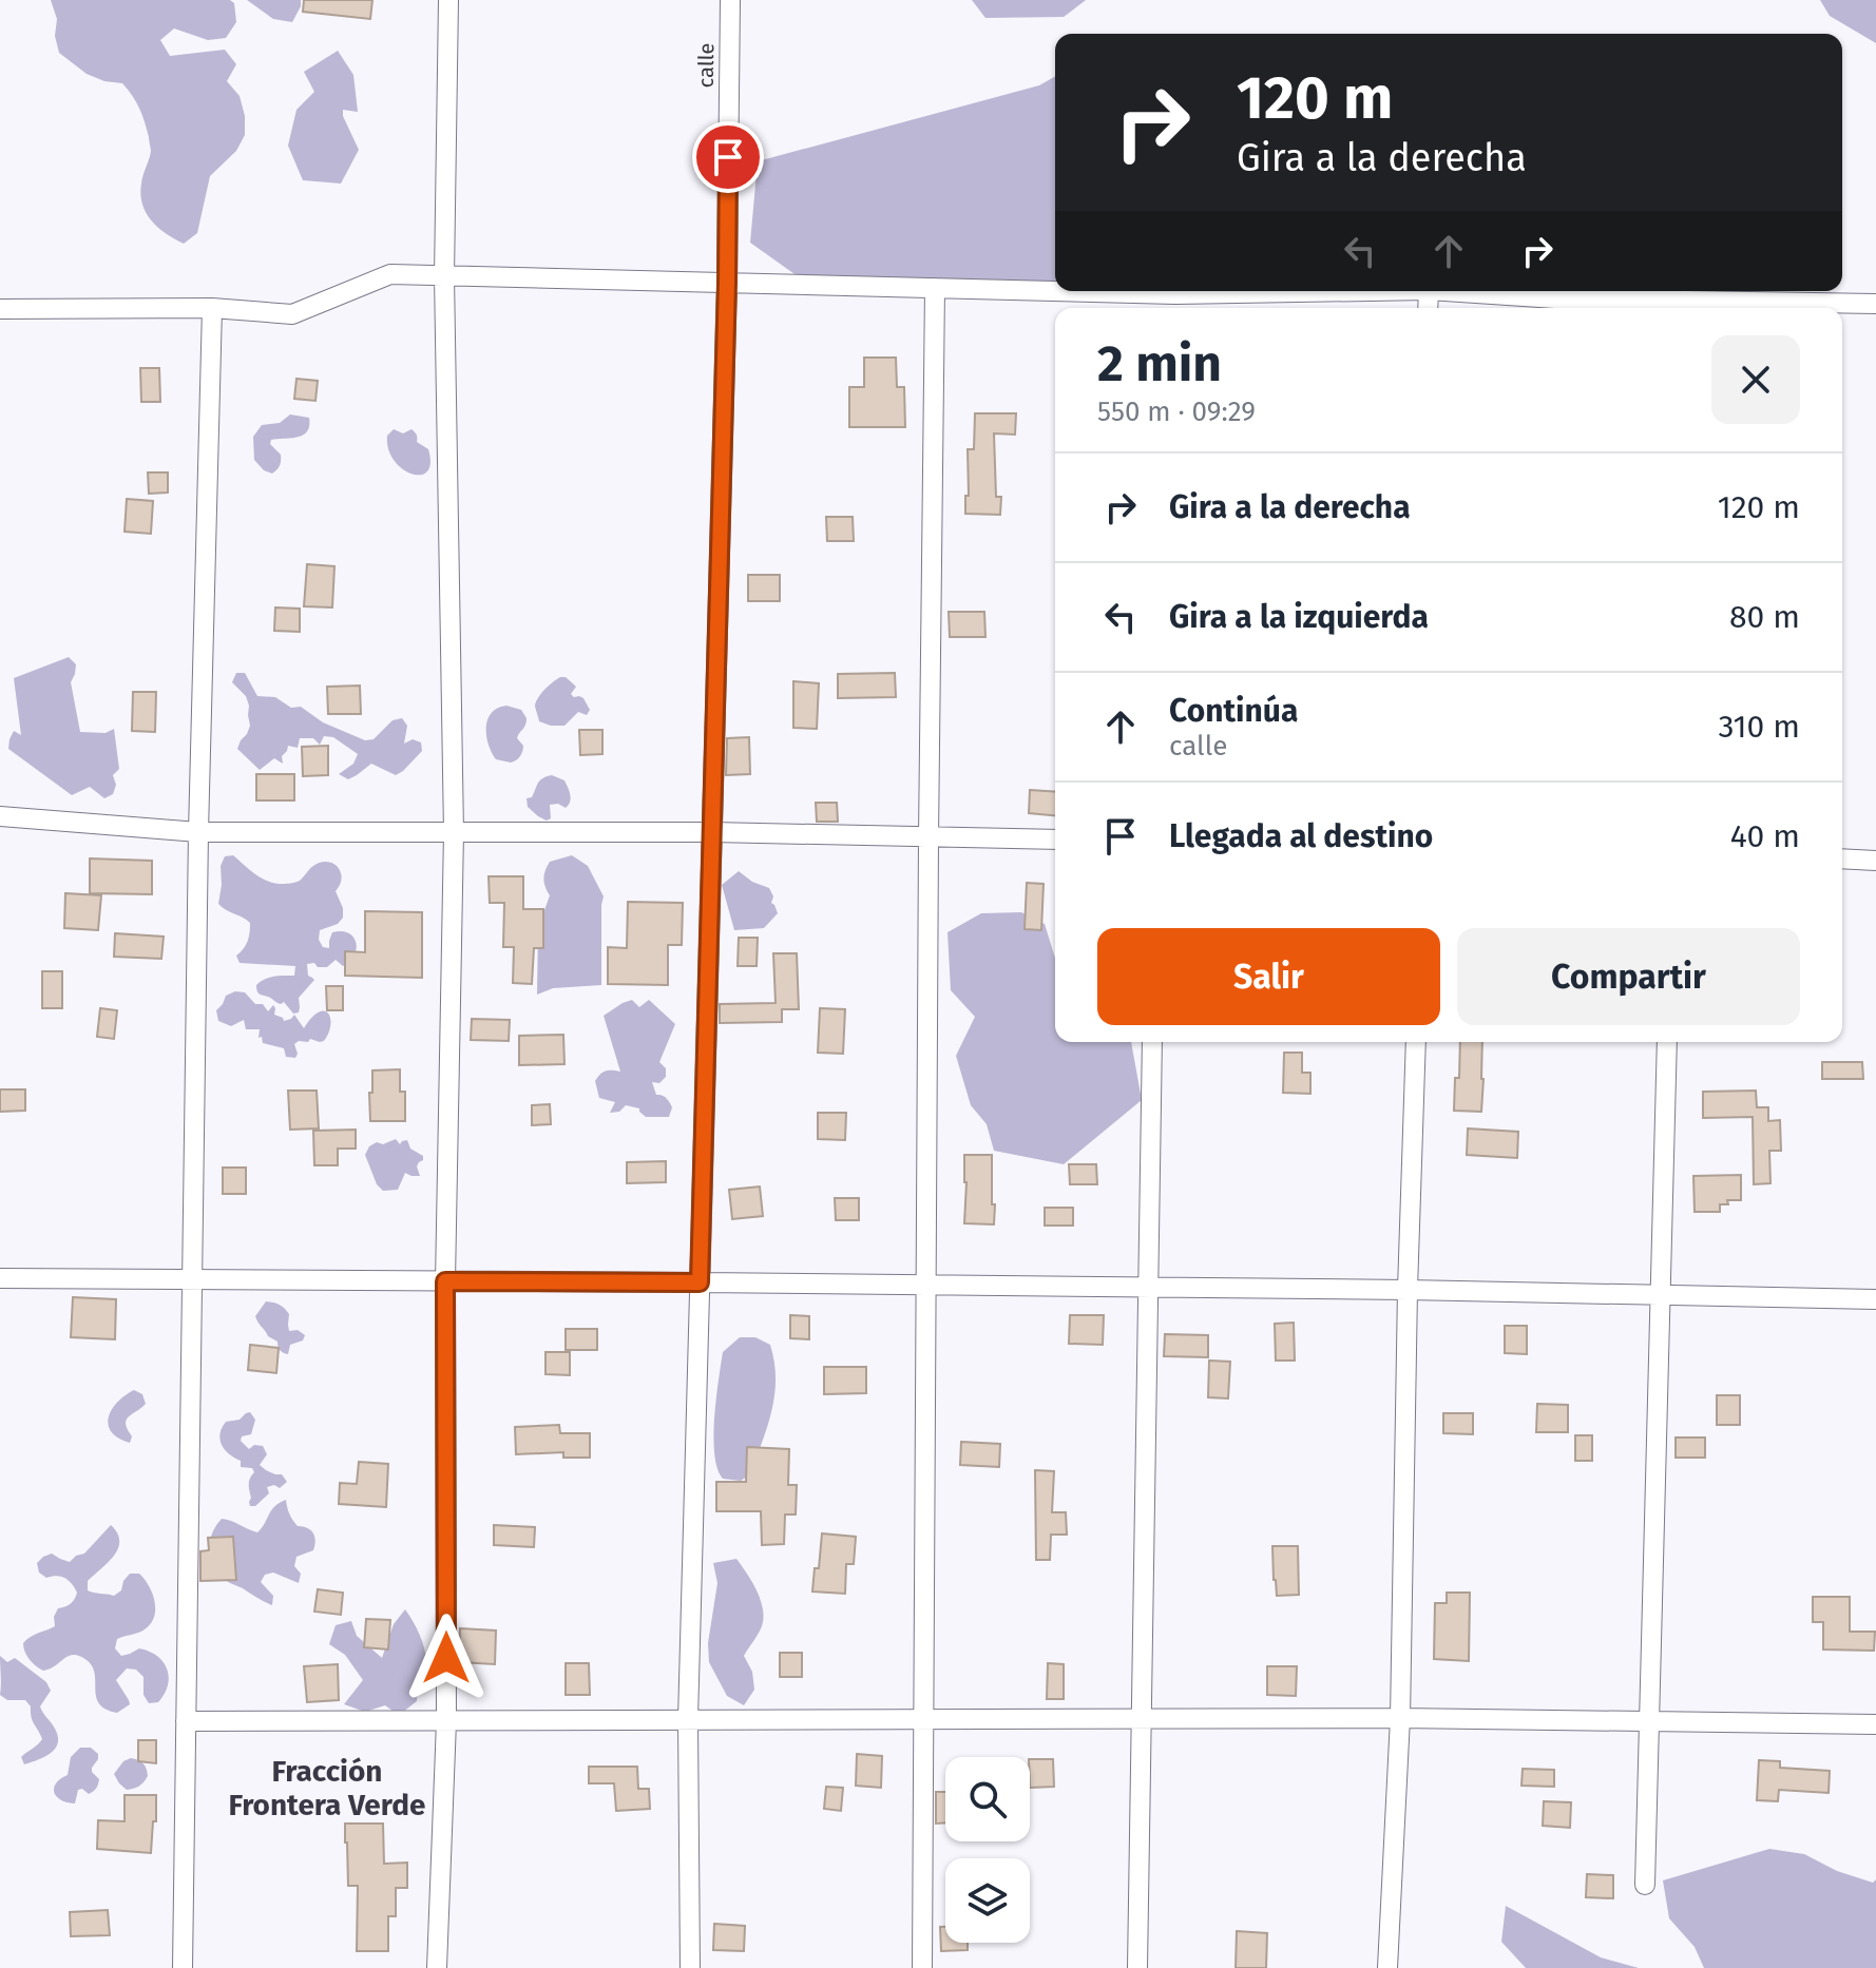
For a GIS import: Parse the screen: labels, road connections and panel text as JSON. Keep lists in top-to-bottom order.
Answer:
{
  "streets": {
    "street": ["calle"]
  },
  "districts": ["Fracción Frontera Verde"],
  "page": {
    "turn": ["120 m", "Gira a la derecha"],
    "heading": ["2 min", "550 m · 09:29"],
    "list": [
      {
        "name": "Gira a la derecha",
        "value": "120 m"
      },
      {
        "name": "Gira a la izquierda",
        "value": "80 m"
      },
      {
        "name": "Continúa",
        "note": "calle",
        "value": "310 m"
      },
      {
        "name": "Llegada al destino",
        "value": "40 m"
      }
    ],
    "buttons": ["Salir", "Compartir"]
  }
}
